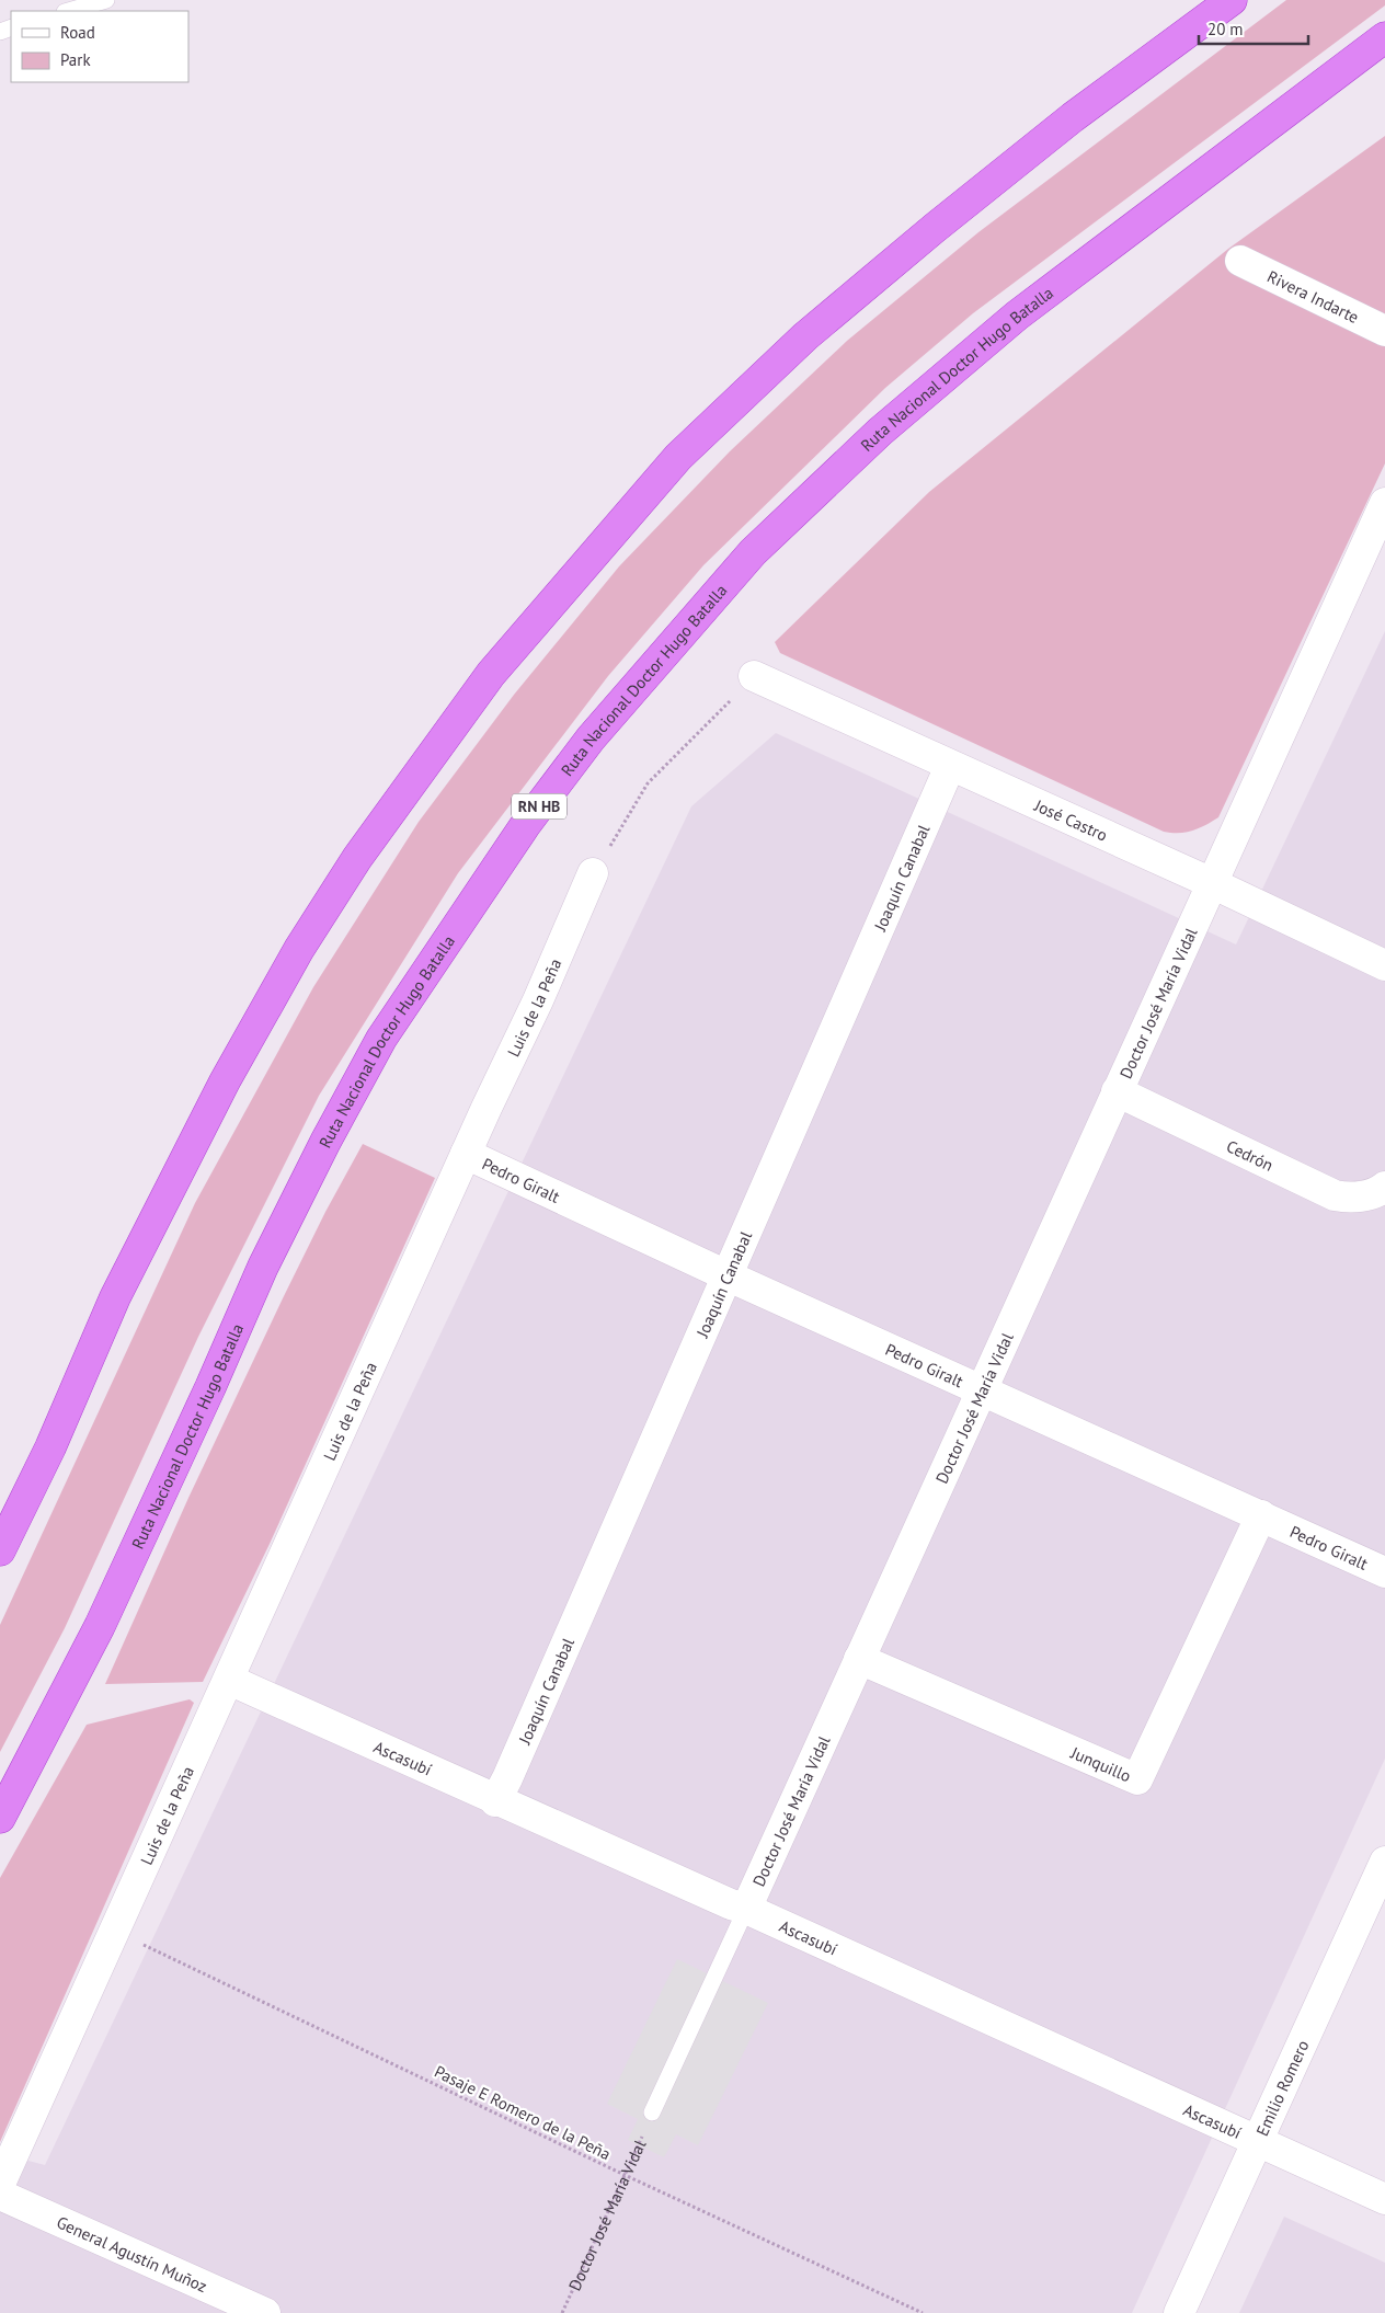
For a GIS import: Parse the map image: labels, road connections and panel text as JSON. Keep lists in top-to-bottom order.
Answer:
{
  "streets": {
    "highway": ["Ruta Nacional Doctor Hugo Batalla", "RN HB"],
    "street": [
      "Rivera Indarte",
      "José Castro",
      "Joaquín Canabal",
      "Doctor José María Vidal",
      "Luis de la Peña",
      "Cedrón",
      "Pedro Giralt",
      "Ascasubí",
      "Junquillo",
      "Emilio Romero",
      "General Agustín Muñoz"
    ],
    "path": ["Pasaje E Romero de la Peña"]
  },
  "crossings": [
    ["José Castro", "Joaquín Canabal"],
    ["José Castro", "Doctor José María Vidal"],
    ["Joaquín Canabal", "Pedro Giralt"],
    ["Joaquín Canabal", "Ascasubí"],
    ["Doctor José María Vidal", "Cedrón"],
    ["Doctor José María Vidal", "Pedro Giralt"],
    ["Doctor José María Vidal", "Ascasubí"],
    ["Doctor José María Vidal", "Junquillo"],
    ["Doctor José María Vidal", "Pasaje E Romero de la Peña"],
    ["Luis de la Peña", "Pedro Giralt"],
    ["Luis de la Peña", "Ascasubí"],
    ["Luis de la Peña", "Pasaje E Romero de la Peña"],
    ["Pedro Giralt", "Junquillo"],
    ["Ascasubí", "Emilio Romero"]
  ],
  "legend": ["Road", "Park"],
  "scale_bar": "20 m"
}
